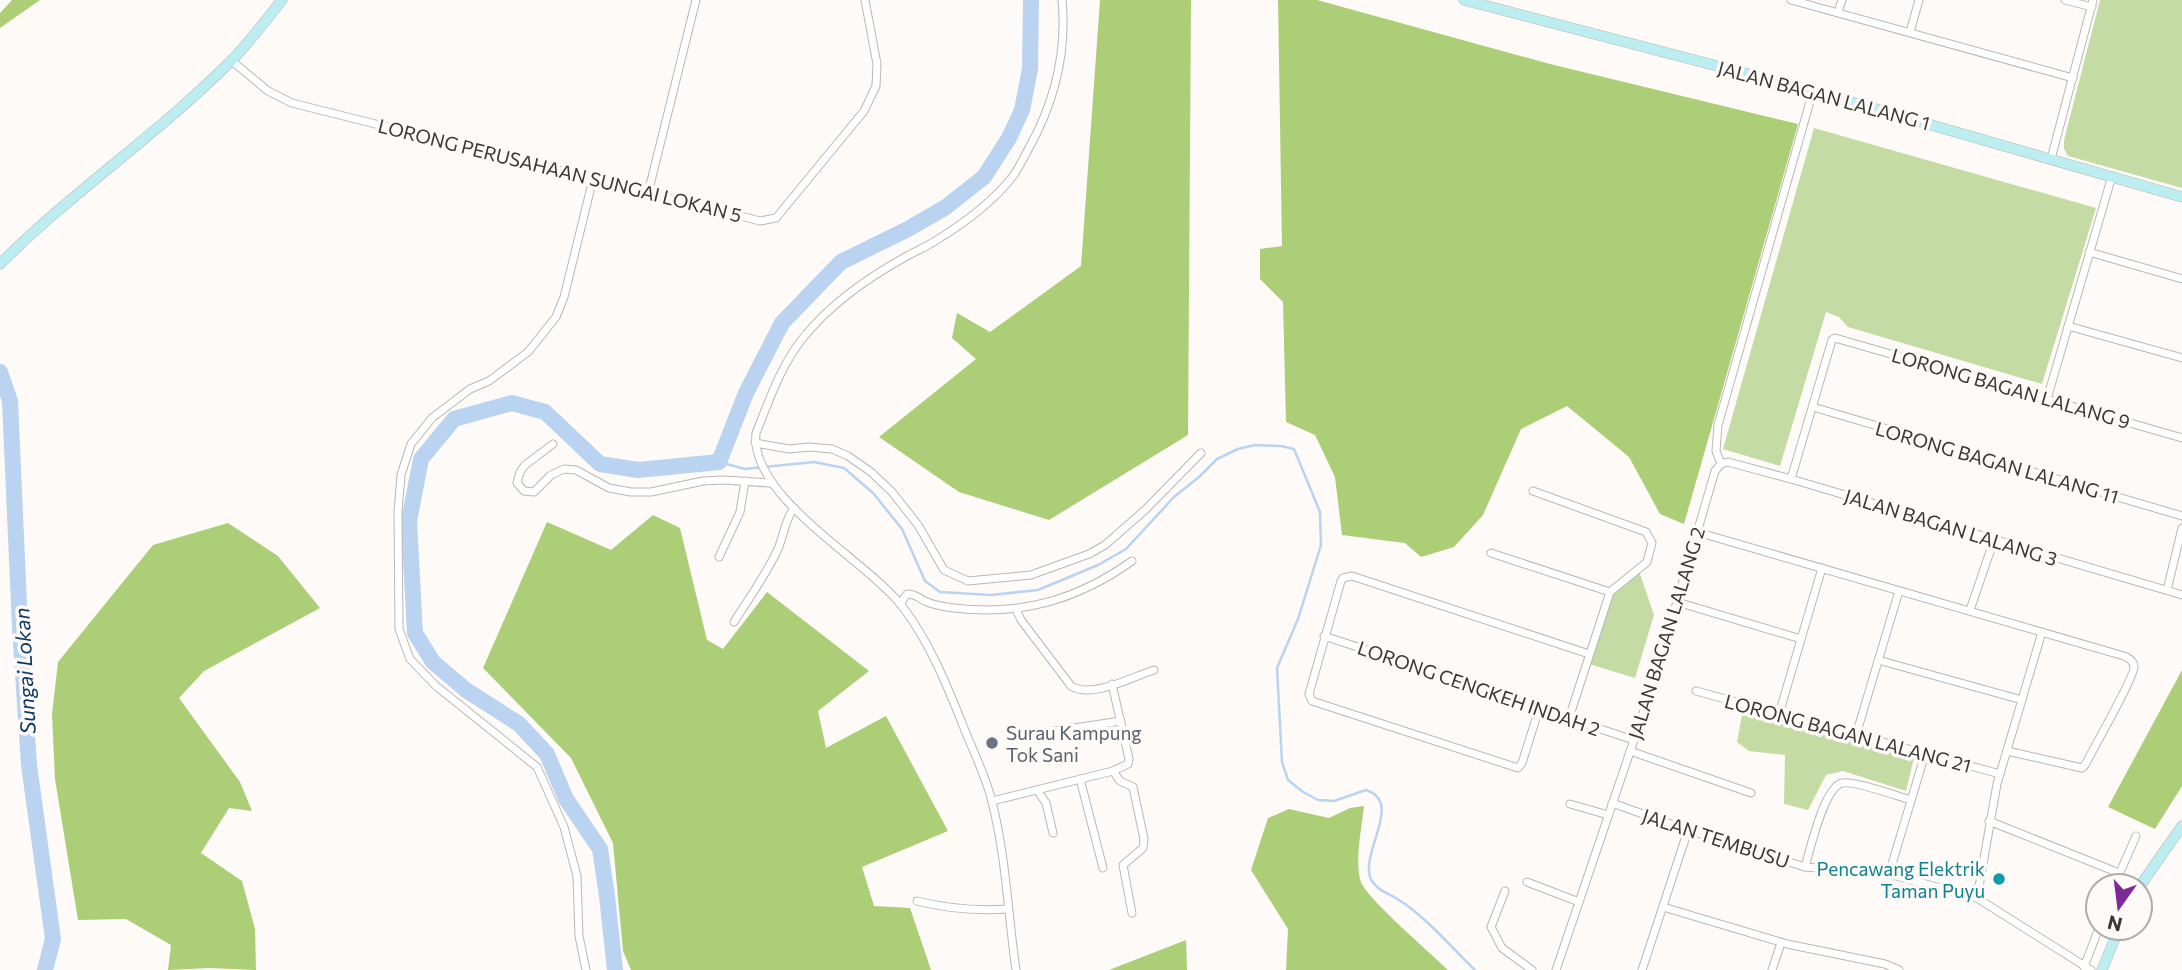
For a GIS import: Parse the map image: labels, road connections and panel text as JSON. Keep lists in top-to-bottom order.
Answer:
{
  "streets": {
    "main road": ["JALAN BAGAN LALANG 1"],
    "street": [
      "LORONG PERUSAHAAN SUNGAI LOKAN 5",
      "LORONG BAGAN LALANG 9",
      "LORONG BAGAN LALANG 11",
      "JALAN BAGAN LALANG 3",
      "JALAN BAGAN LALANG 2",
      "LORONG CENGKEH INDAH 2",
      "LORONG BAGAN LALANG 21",
      "JALAN TEMBUSU"
    ]
  },
  "crossings": [
    ["LORONG BAGAN LALANG 9", "LORONG BAGAN LALANG 11"],
    ["JALAN BAGAN LALANG 3", "JALAN BAGAN LALANG 2"],
    ["JALAN BAGAN LALANG 2", "LORONG CENGKEH INDAH 2"],
    ["JALAN BAGAN LALANG 2", "JALAN TEMBUSU"]
  ],
  "water": ["Sungai Lokan"],
  "places": ["Surau Kampung Tok Sani", "Pencawang Elektrik Taman Puyu"],
  "north": "bottom"
}
